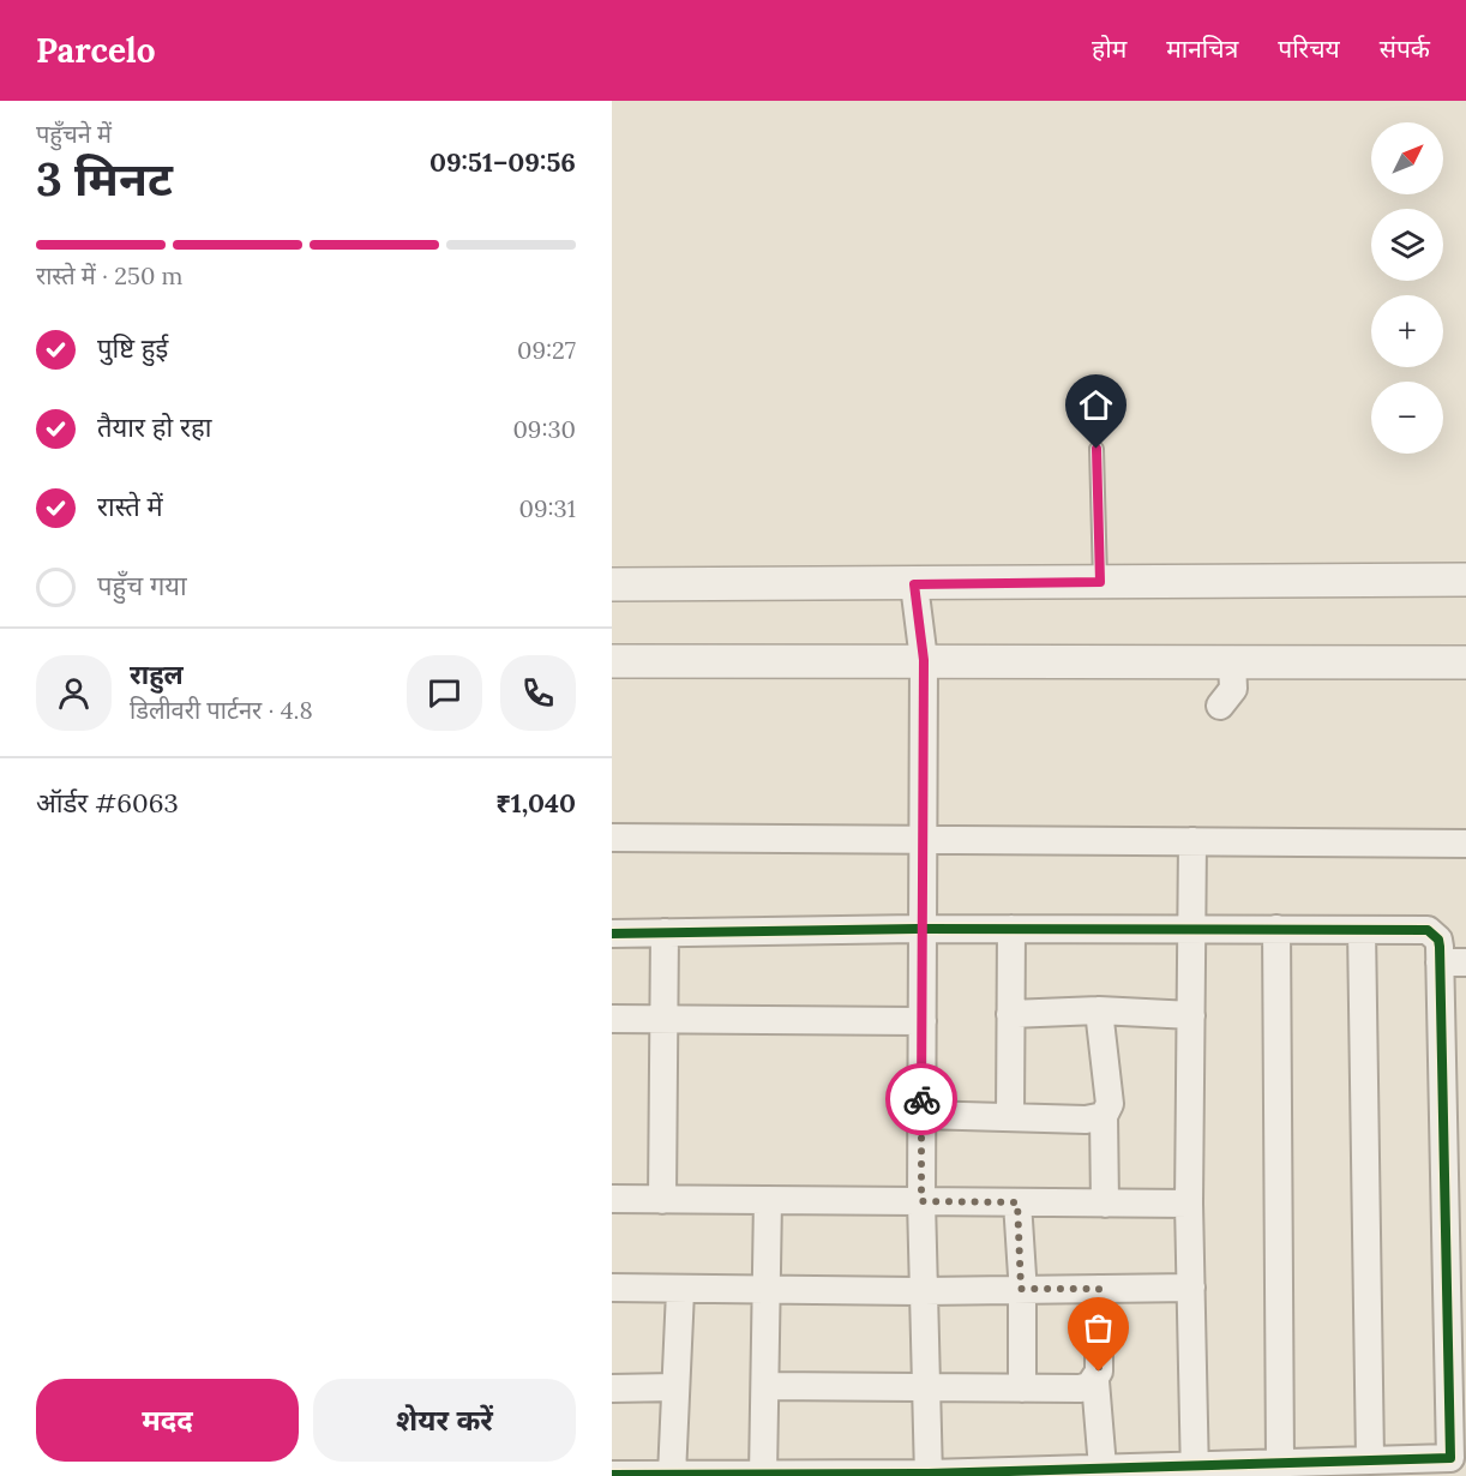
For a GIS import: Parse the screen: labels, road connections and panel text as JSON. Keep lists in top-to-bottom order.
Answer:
{
  "north": "top right",
  "page": {
    "header": "Parcelo",
    "nav": [
      "होम",
      "मानचित्र",
      "परिचय",
      "संपर्क"
    ],
    "heading": ["3 मिनट", "पहुँचने में", "09:51–09:56"],
    "panel": [
      "राहुल",
      "डिलीवरी पार्टनर · 4.8",
      "ऑर्डर #6063",
      "₹1,040"
    ],
    "map_buttons": ["+", "−"],
    "bar": "रास्ते में · 250 m",
    "list": [
      ["पुष्टि हुई", "09:27"],
      ["तैयार हो रहा", "09:30"],
      ["रास्ते में", "09:31"],
      "पहुँच गया"
    ],
    "buttons": ["मदद", "शेयर करें"]
  }
}
